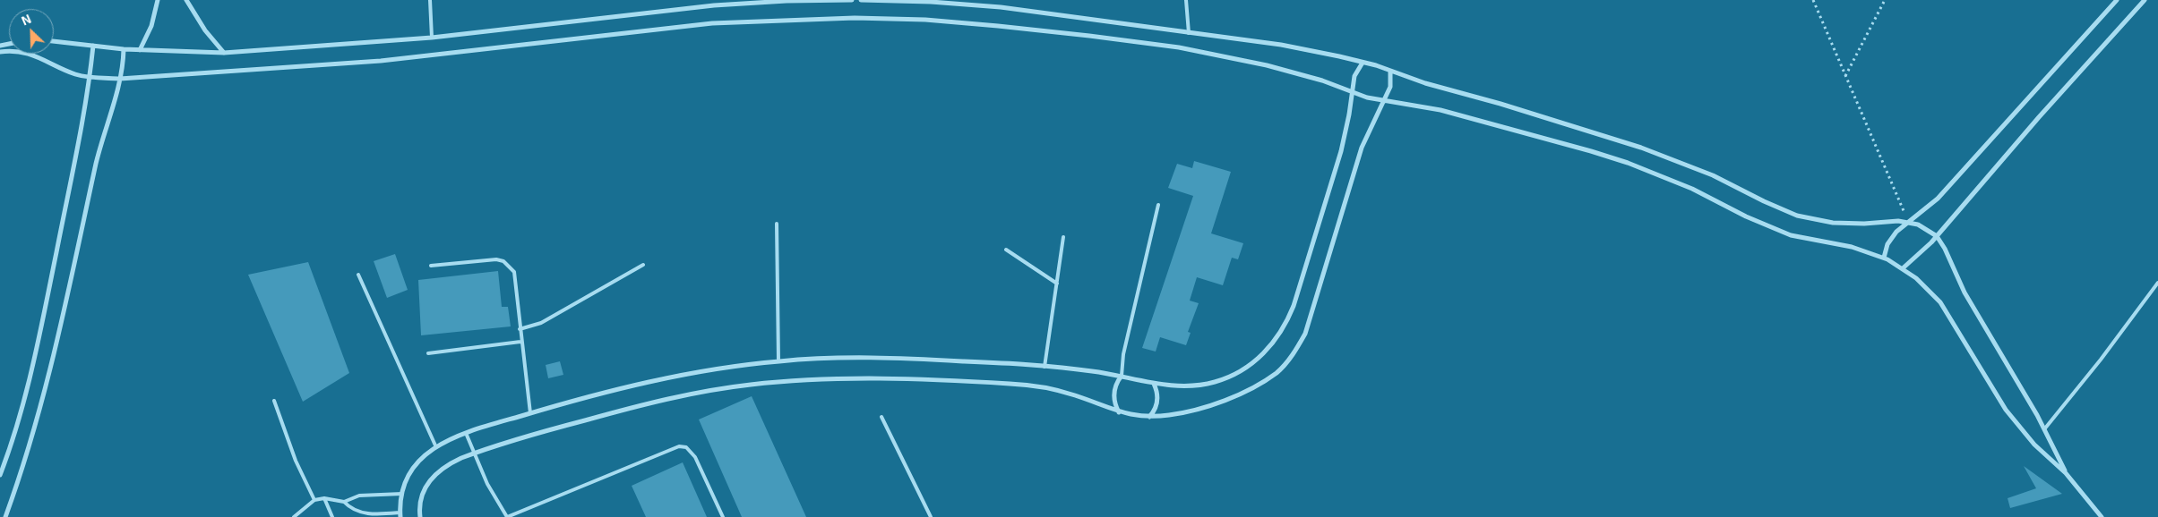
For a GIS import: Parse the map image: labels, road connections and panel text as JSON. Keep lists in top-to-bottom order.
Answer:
{
  "north": "top left"
}
